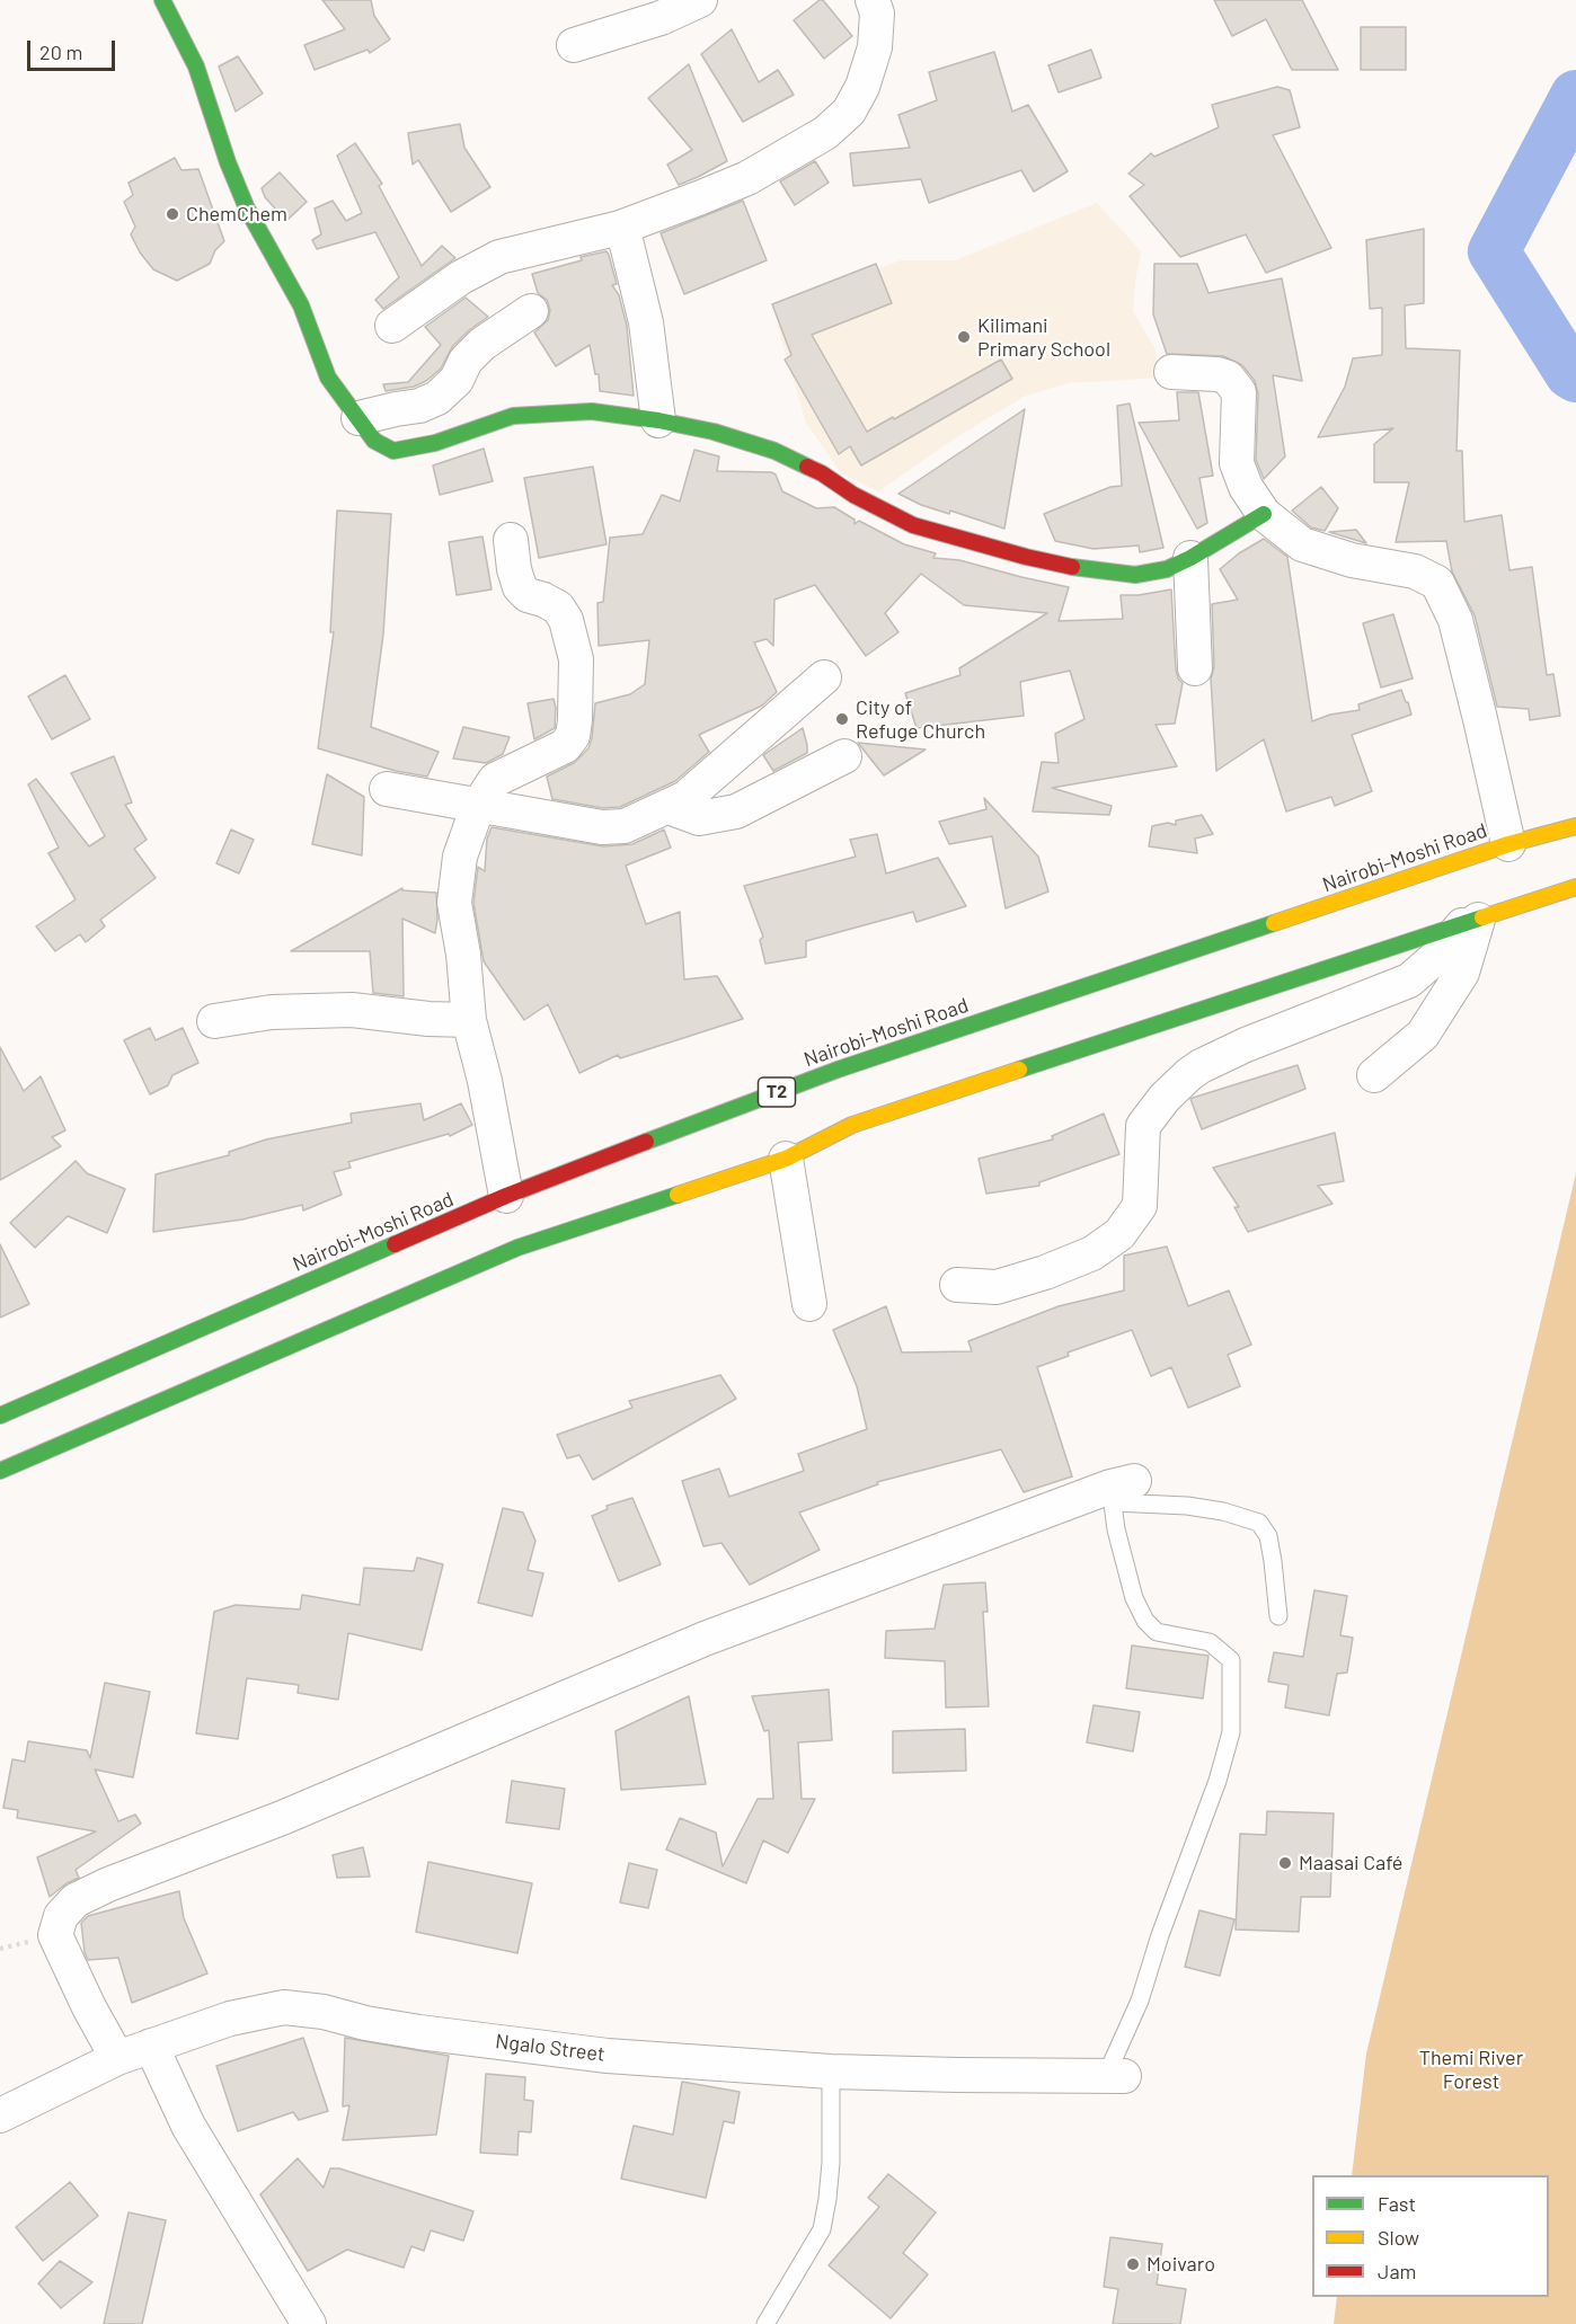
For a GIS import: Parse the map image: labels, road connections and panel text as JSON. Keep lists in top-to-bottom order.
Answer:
{
  "streets": {
    "main road": ["Nairobi-Moshi Road", "T2"],
    "street": ["Ngalo Street"]
  },
  "parks": ["Themi River Forest"],
  "places": [
    "ChemChem",
    "Kilimani Primary School",
    "City of Refuge Church",
    "Maasai Café",
    "Moivaro"
  ],
  "legend": ["Fast", "Slow", "Jam"],
  "scale_bar": "20 m"
}
